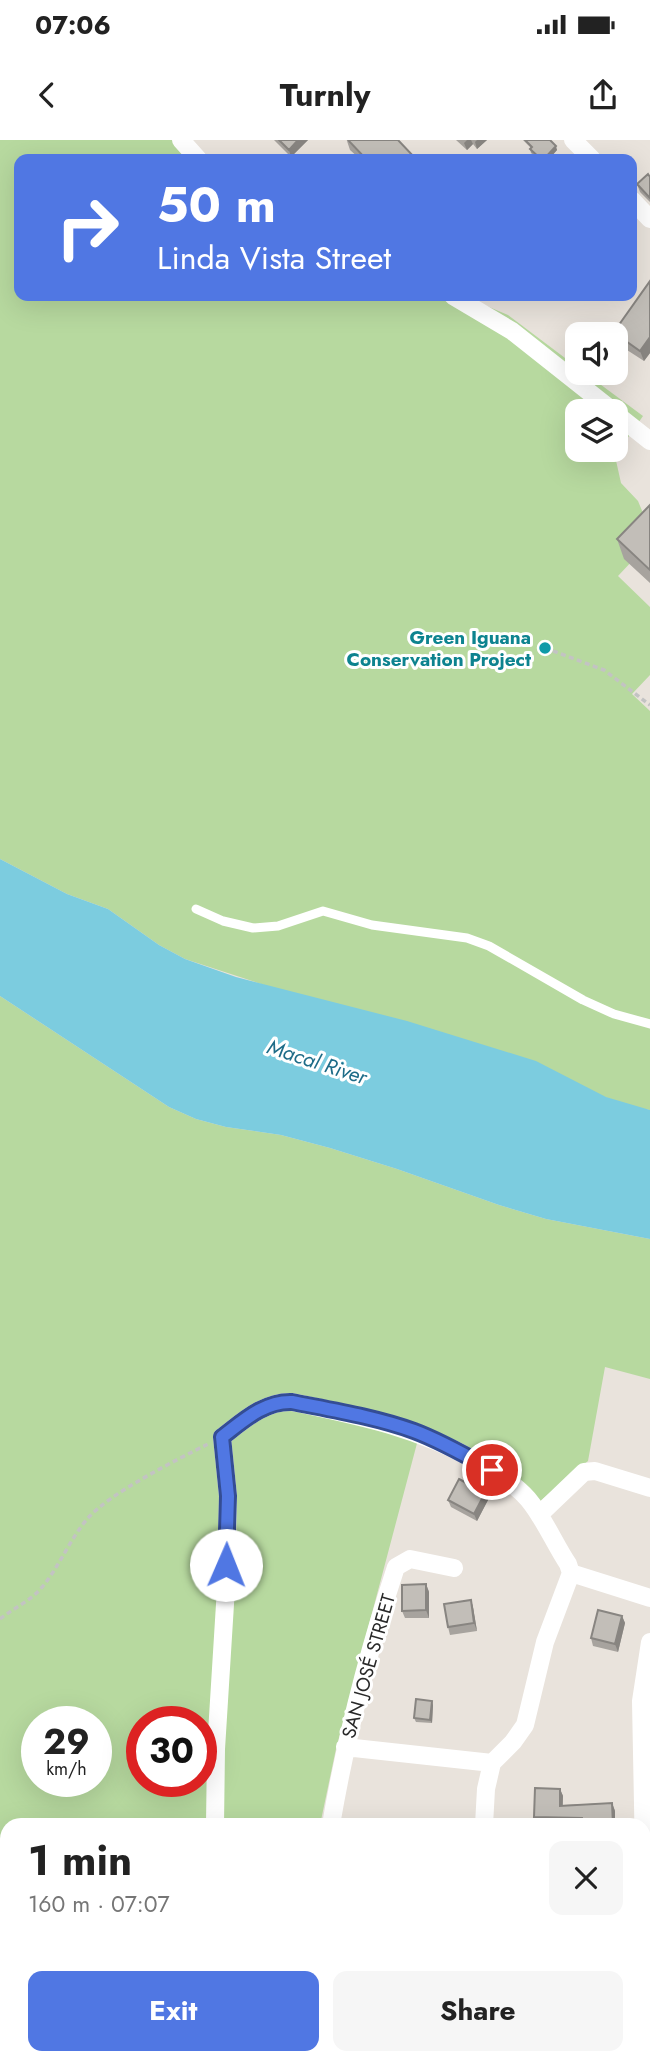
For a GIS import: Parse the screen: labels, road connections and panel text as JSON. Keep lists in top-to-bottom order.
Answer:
{
  "streets": {
    "street": ["SAN JOSÉ STREET"]
  },
  "water": ["Macal River"],
  "places": ["Green Iguana Conservation Project"],
  "page": {
    "status": "07:06",
    "header": "Turnly",
    "turn": ["50 m", "Linda Vista Street"],
    "speed": "29 km/h",
    "limit": "30",
    "heading": ["1 min", "160 m · 07:07"],
    "buttons": ["Exit", "Share"]
  }
}
